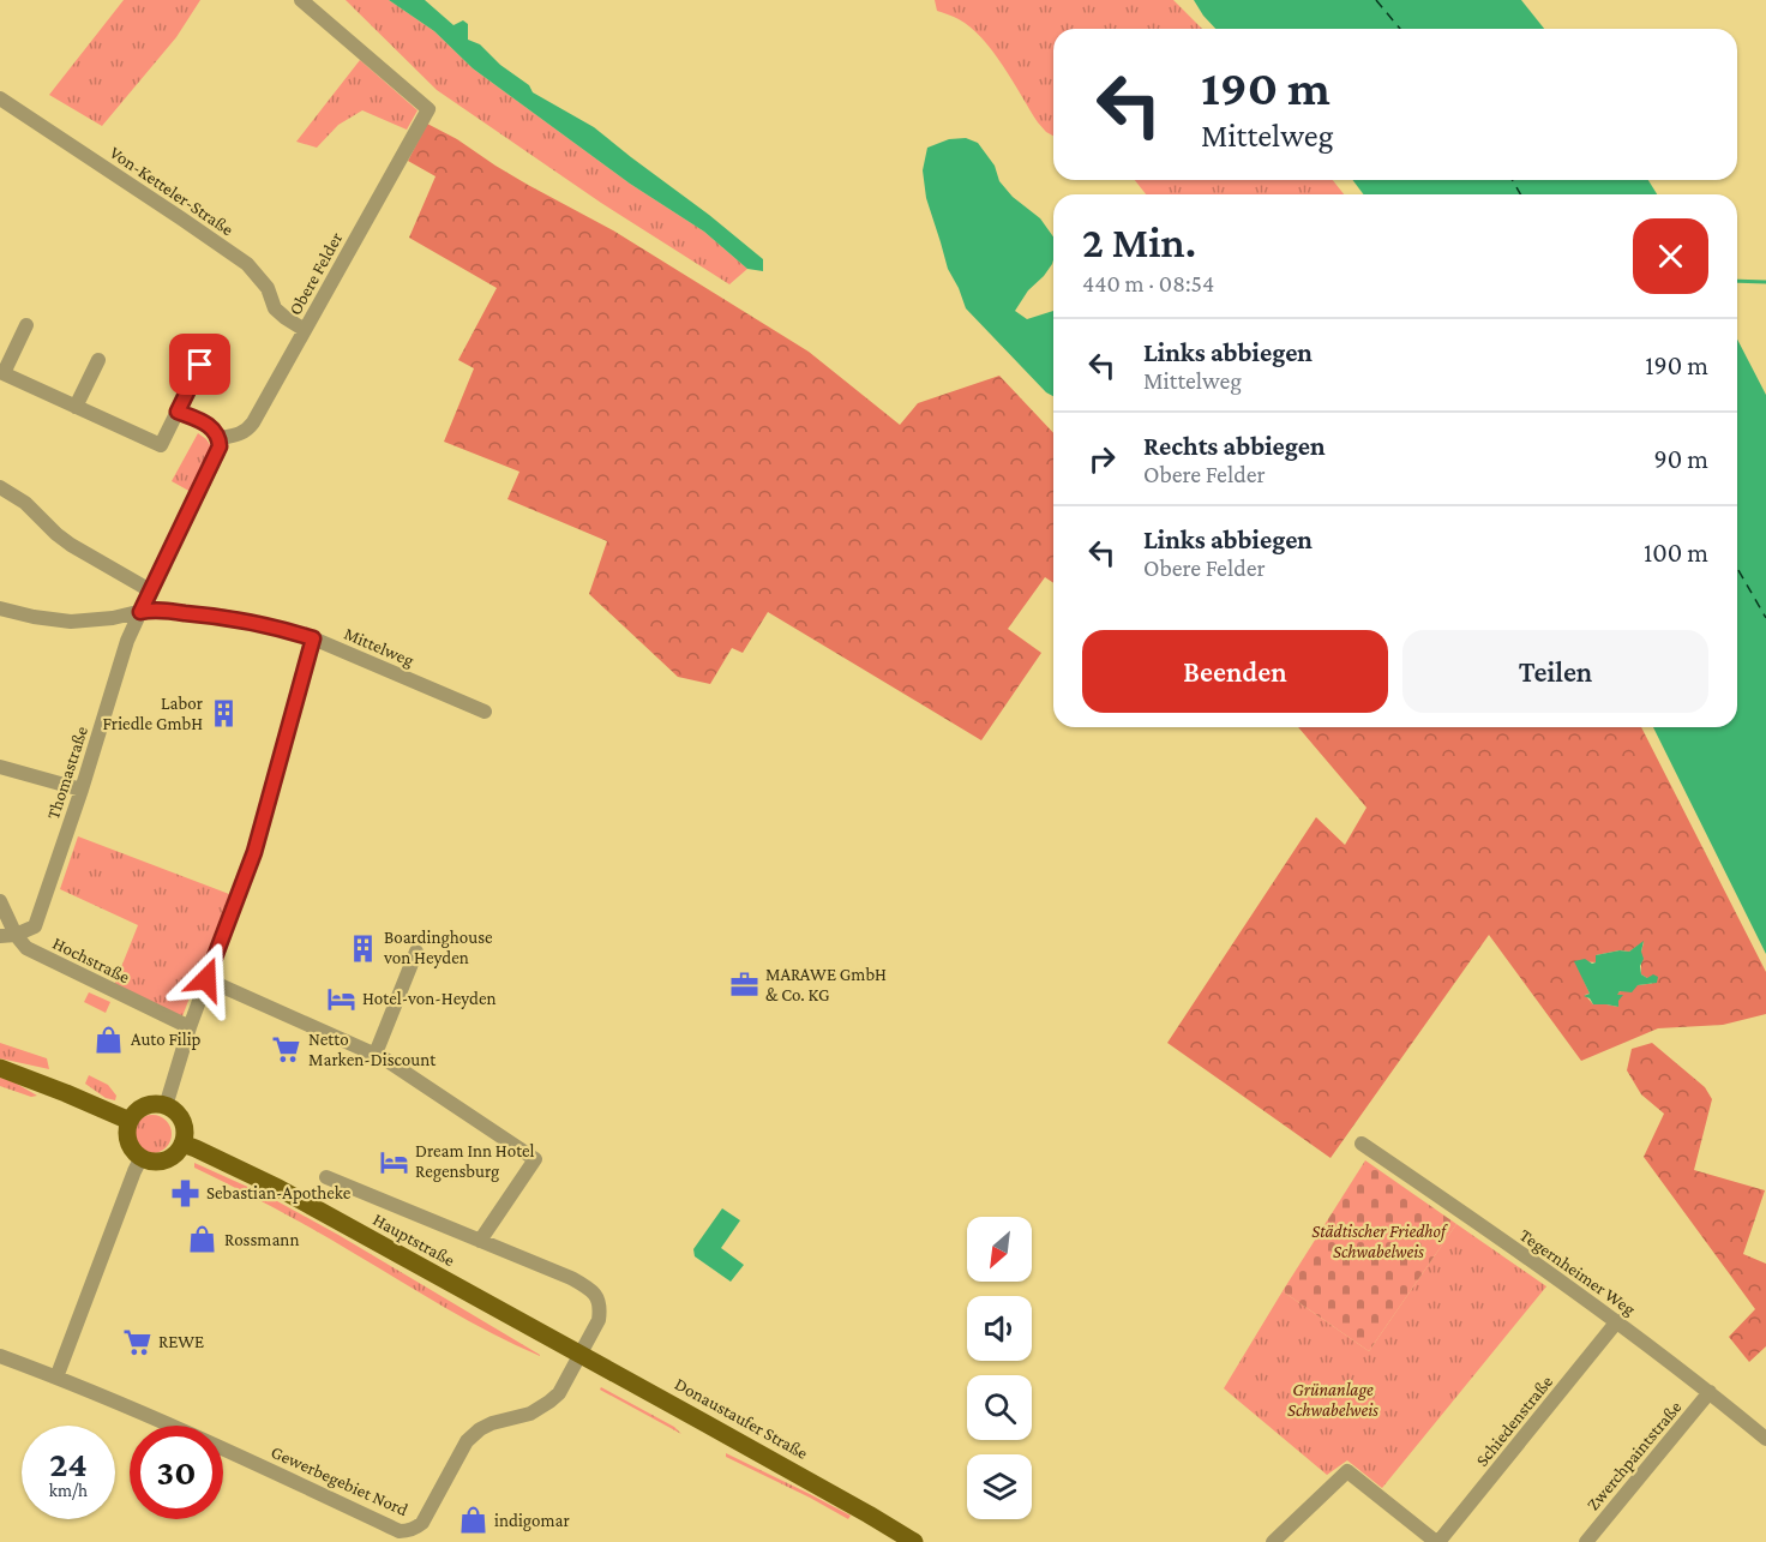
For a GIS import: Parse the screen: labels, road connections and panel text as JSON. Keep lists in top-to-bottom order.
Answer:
{
  "streets": {
    "main road": ["Hauptstraße", "Donaustaufer Straße"],
    "street": [
      "Von-Ketteler-Straße",
      "Obere Felder",
      "Mittelweg",
      "Thomastraße",
      "Hochstraße",
      "Tegernheimer Weg",
      "Schiedenstraße",
      "Zwerchpaintstraße",
      "Gewerbegebiet Nord"
    ]
  },
  "crossings": [
    ["Von-Ketteler-Straße", "Obere Felder"],
    ["Mittelweg", "Thomastraße"],
    ["Thomastraße", "Hochstraße"],
    ["Hauptstraße", "Donaustaufer Straße"],
    ["Tegernheimer Weg", "Schiedenstraße"],
    ["Tegernheimer Weg", "Zwerchpaintstraße"],
    ["Donaustaufer Straße", "Gewerbegebiet Nord"]
  ],
  "parks": ["Städtischer Friedhof Schwabelweis", "Grünanlage Schwabelweis"],
  "places": {
    "building": ["Labor Friedle GmbH", "Boardinghouse von Heyden"],
    "office": ["MARAWE GmbH & Co. KG"],
    "hotel": ["Hotel-von-Heyden", "Dream Inn Hotel Regensburg"],
    "shop": ["Auto Filip", "Rossmann", "indigomar"],
    "supermarket": ["Netto Marken-Discount", "REWE"],
    "pharmacy": ["Sebastian-Apotheke"]
  },
  "north": "bottom left",
  "page": {
    "turn": ["190 m", "Mittelweg"],
    "heading": ["2 Min.", "440 m · 08:54"],
    "list": [
      {
        "name": "Links abbiegen",
        "note": "Mittelweg",
        "value": "190 m"
      },
      {
        "name": "Rechts abbiegen",
        "note": "Obere Felder",
        "value": "90 m"
      },
      {
        "name": "Links abbiegen",
        "note": "Obere Felder",
        "value": "100 m"
      }
    ],
    "buttons": ["Beenden", "Teilen"],
    "speed": "24 km/h",
    "limit": "30"
  }
}
